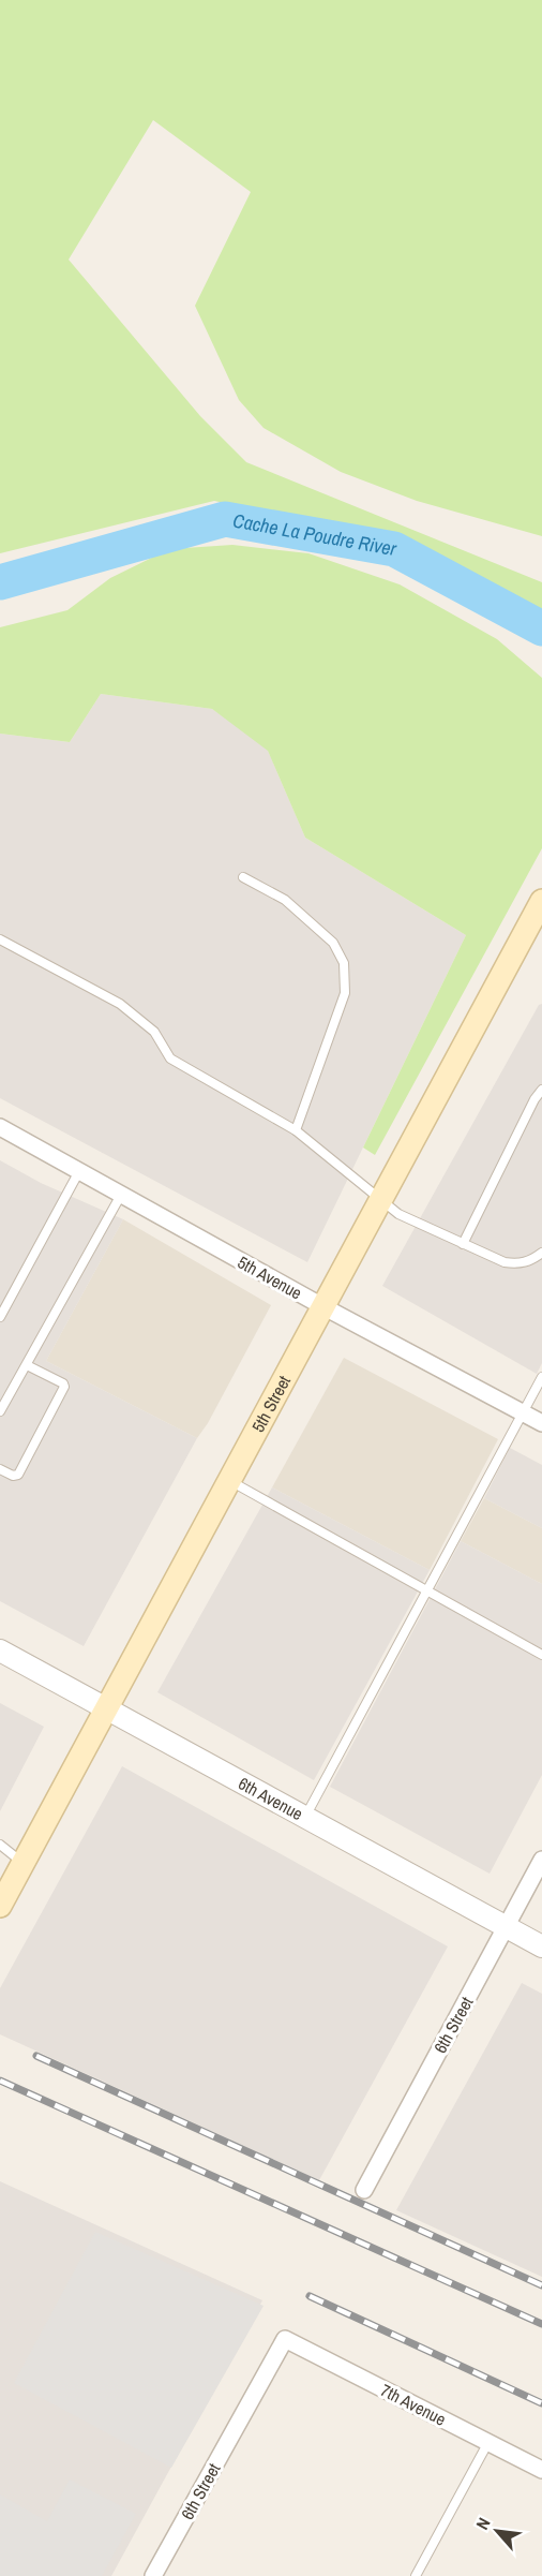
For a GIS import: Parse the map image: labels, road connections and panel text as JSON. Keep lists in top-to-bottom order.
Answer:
{
  "streets": {
    "main road": ["5th Street"],
    "street": [
      "5th Avenue",
      "6th Avenue",
      "6th Street",
      "7th Avenue"
    ]
  },
  "crossings": [
    ["5th Avenue", "5th Street"],
    ["5th Street", "6th Avenue"],
    ["6th Avenue", "6th Street"],
    ["6th Street", "7th Avenue"]
  ],
  "water": ["Cache La Poudre River"],
  "north": "top left"
}
